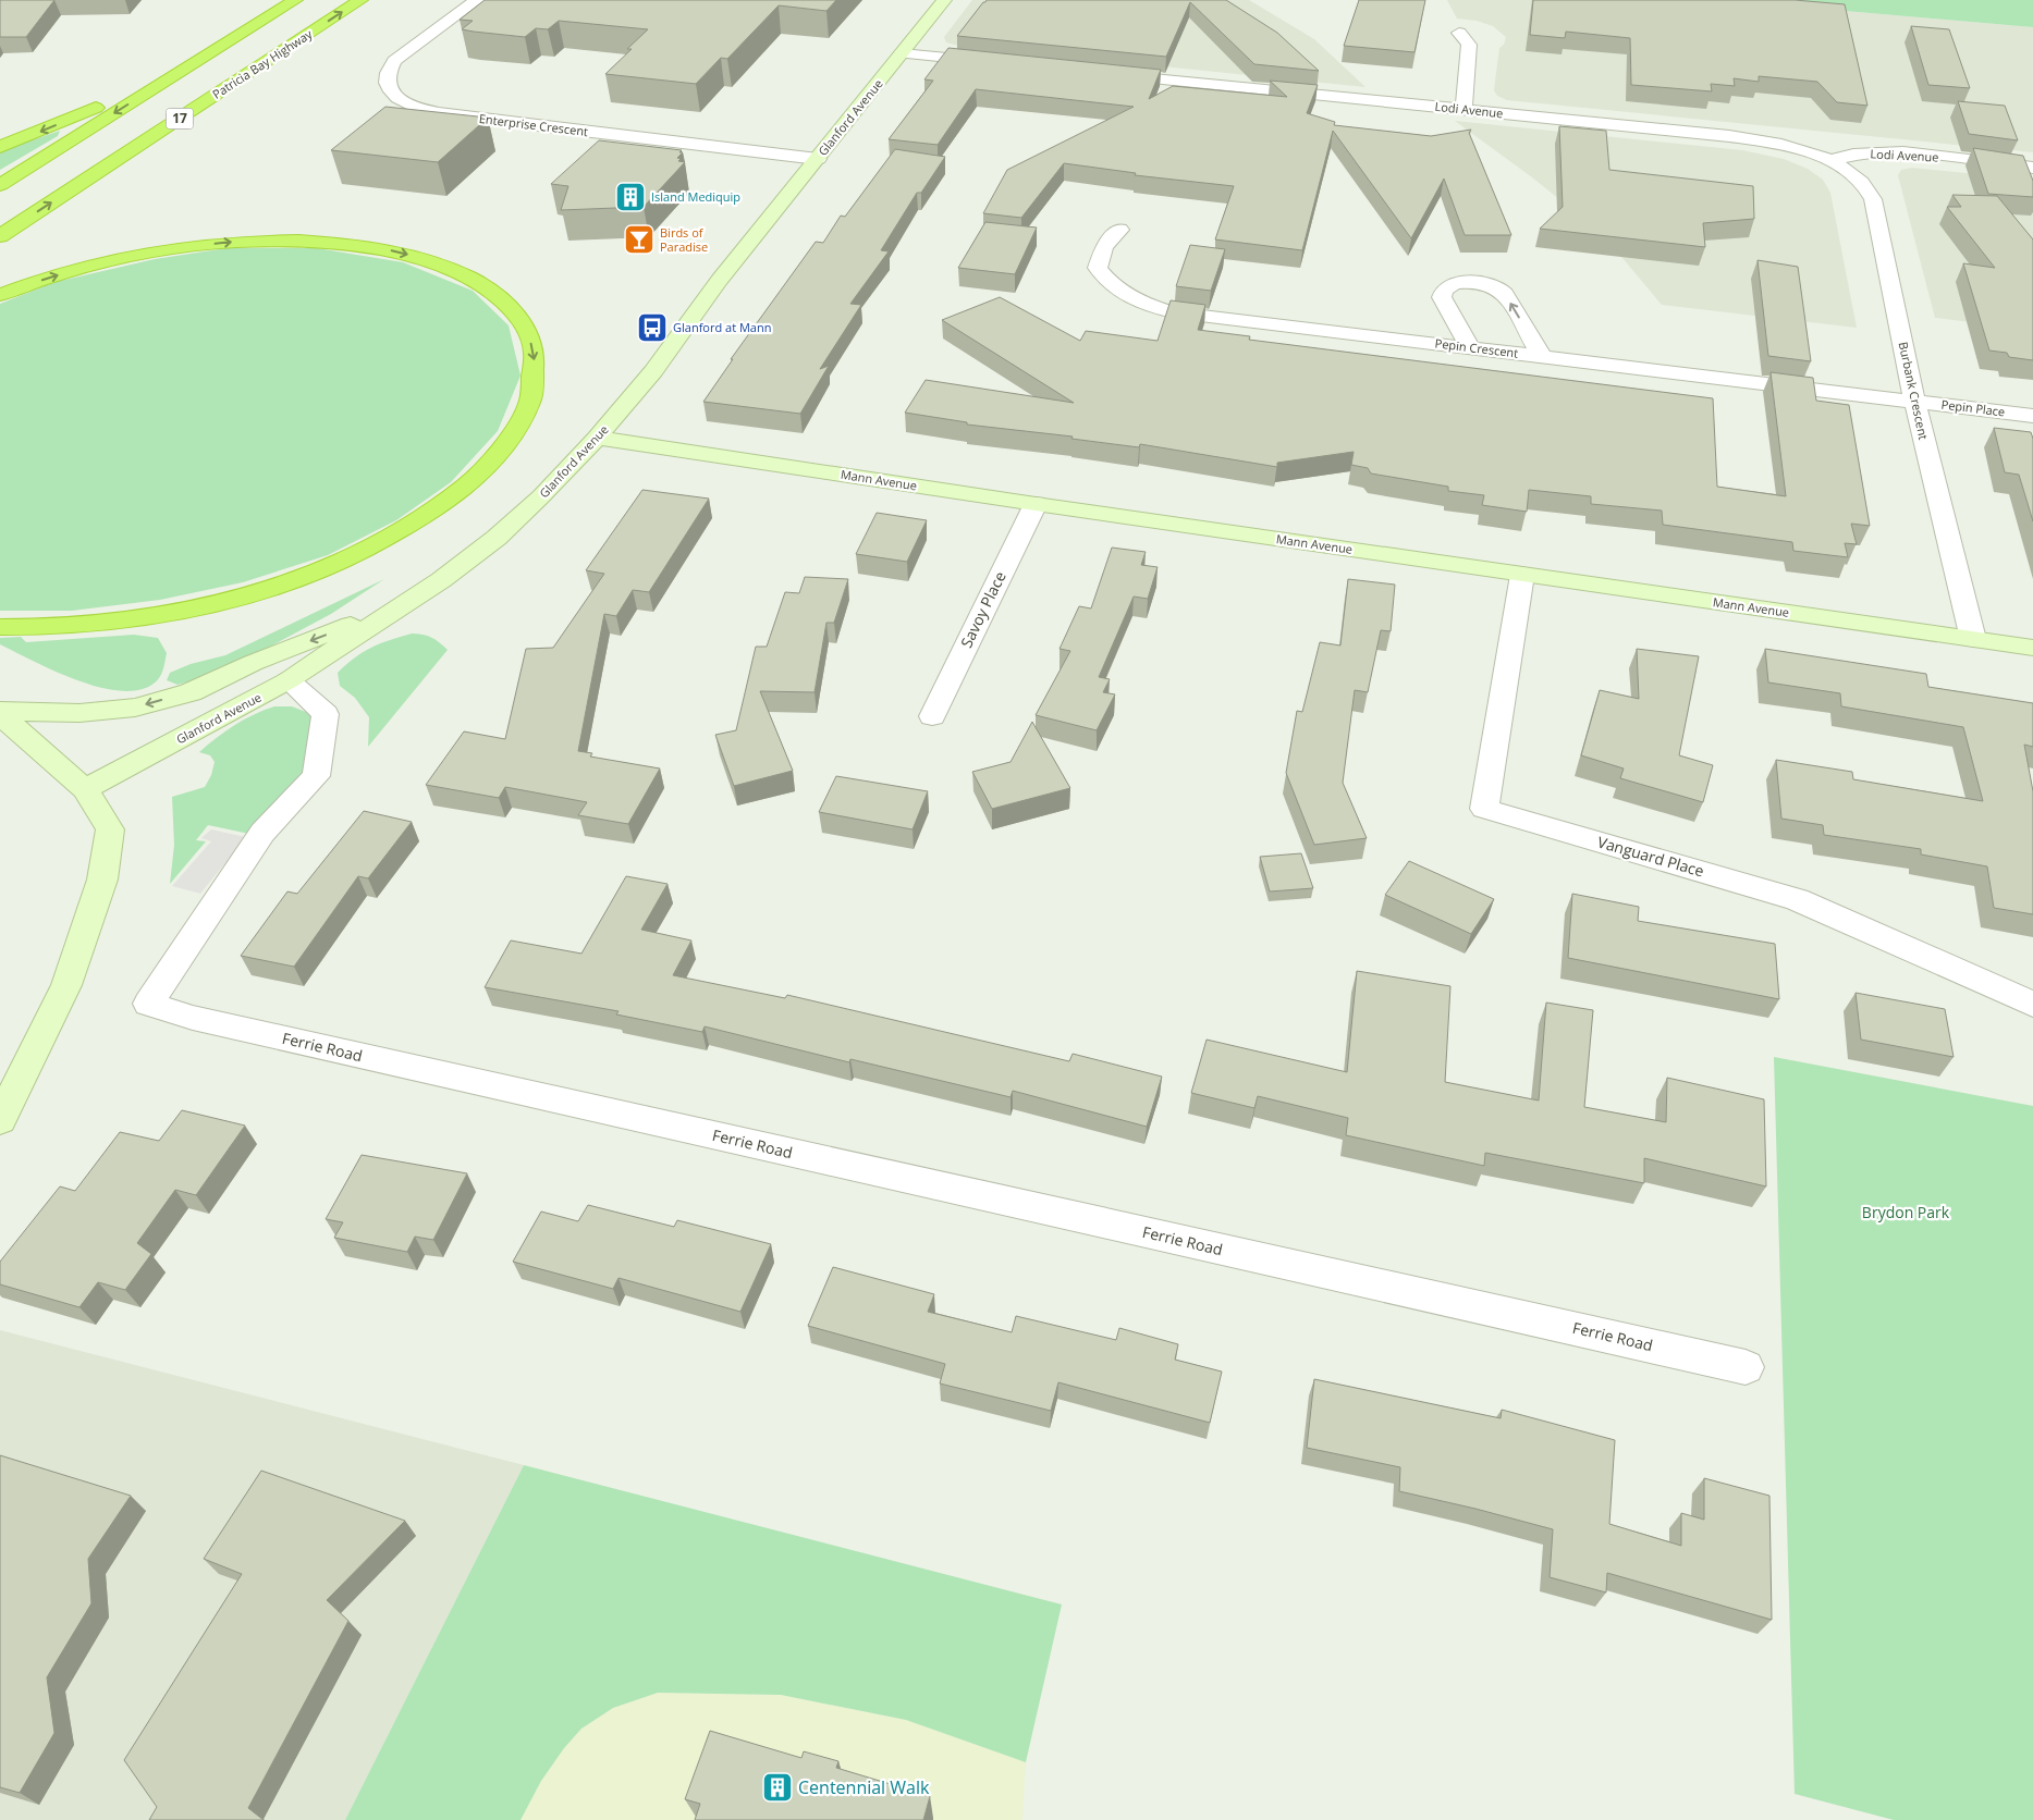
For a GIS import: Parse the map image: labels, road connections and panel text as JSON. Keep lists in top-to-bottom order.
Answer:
{
  "streets": {
    "highway": ["Patricia Bay Highway", "17"],
    "main road": ["Glanford Avenue", "Mann Avenue"],
    "street": [
      "Lodi Avenue",
      "Enterprise Crescent",
      "Pepin Crescent",
      "Burbank Crescent",
      "Pepin Place",
      "Savoy Place",
      "Vanguard Place",
      "Ferrie Road"
    ]
  },
  "crossings": [
    ["Lodi Avenue", "Burbank Crescent"],
    ["Glanford Avenue", "Enterprise Crescent"],
    ["Glanford Avenue", "Mann Avenue"],
    ["Glanford Avenue", "Ferrie Road"],
    ["Pepin Crescent", "Burbank Crescent"],
    ["Pepin Crescent", "Pepin Place"],
    ["Burbank Crescent", "Pepin Place"],
    ["Burbank Crescent", "Mann Avenue"],
    ["Mann Avenue", "Savoy Place"],
    ["Mann Avenue", "Vanguard Place"]
  ],
  "parks": ["Brydon Park"],
  "places": {
    "building": ["Island Mediquip", "Centennial Walk"],
    "bar": ["Birds of Paradise"],
    "bus stop": ["Glanford at Mann"]
  }
}
